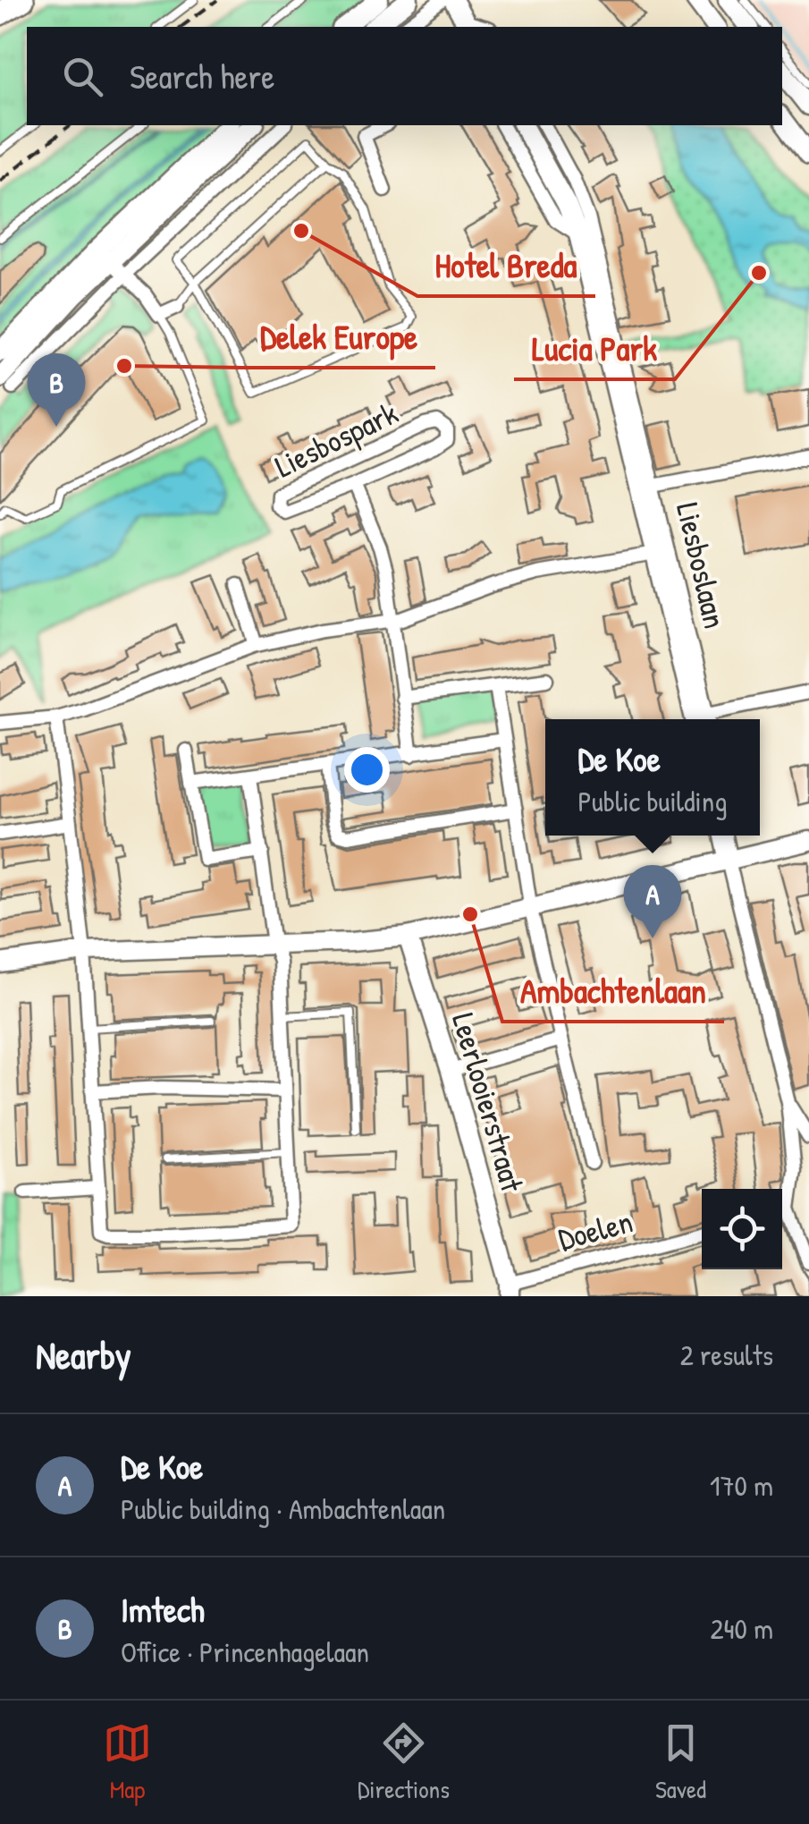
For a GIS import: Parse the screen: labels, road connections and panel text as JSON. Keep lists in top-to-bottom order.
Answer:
{
  "streets": {
    "street": [
      "Liesbospark",
      "Liesboslaan",
      "Leerlooierstraat",
      "Doelen"
    ]
  },
  "crossings": [
    ["Leerlooierstraat", "Doelen"]
  ],
  "places": [
    "Hotel Breda",
    "Lucia Park",
    "Delek Europe",
    "Ambachtenlaan"
  ],
  "page": {
    "search": "Search here",
    "pins": ["B", "A"],
    "popup": ["De Koe", "Public building"],
    "heading": ["Nearby", "2 results"],
    "list": [
      {
        "mark": "A",
        "name": "De Koe",
        "note": "Public building · Ambachtenlaan",
        "value": "170 m"
      },
      {
        "mark": "B",
        "name": "Imtech",
        "note": "Office · Princenhagelaan",
        "value": "240 m"
      }
    ],
    "nav": ["Map", "Directions", "Saved"]
  }
}
